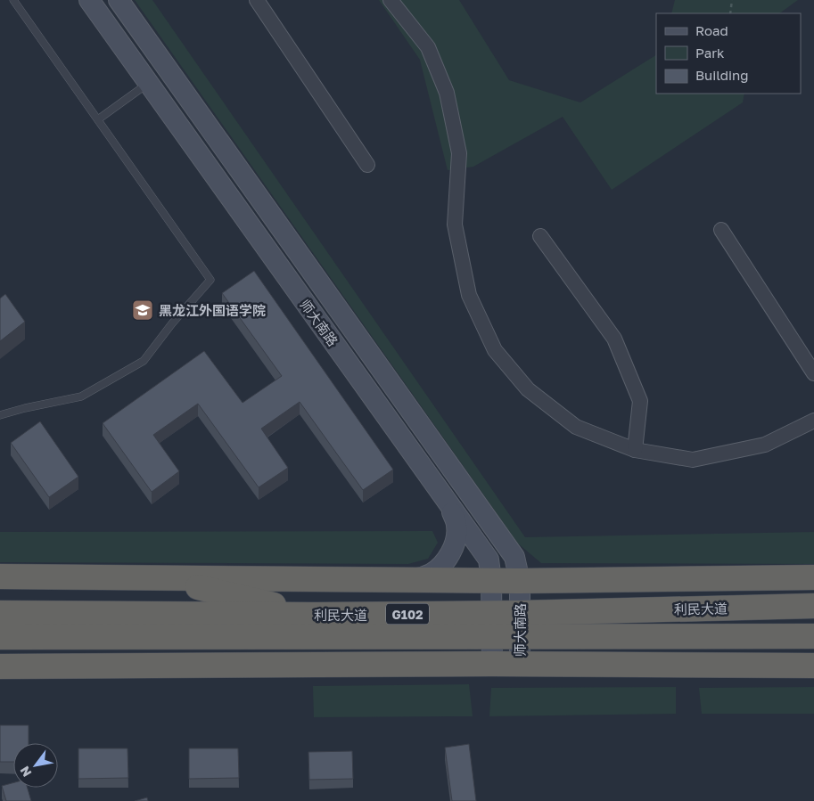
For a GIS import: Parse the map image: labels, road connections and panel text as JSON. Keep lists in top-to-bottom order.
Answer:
{
  "streets": {
    "highway": ["利民大道", "G102"],
    "main road": ["师大南路"]
  },
  "crossings": [
    ["师大南路", "利民大道"]
  ],
  "places": {
    "school or university": ["黑龙江外国语学院"]
  },
  "legend": ["Road", "Park", "Building"],
  "north": "bottom left"
}
